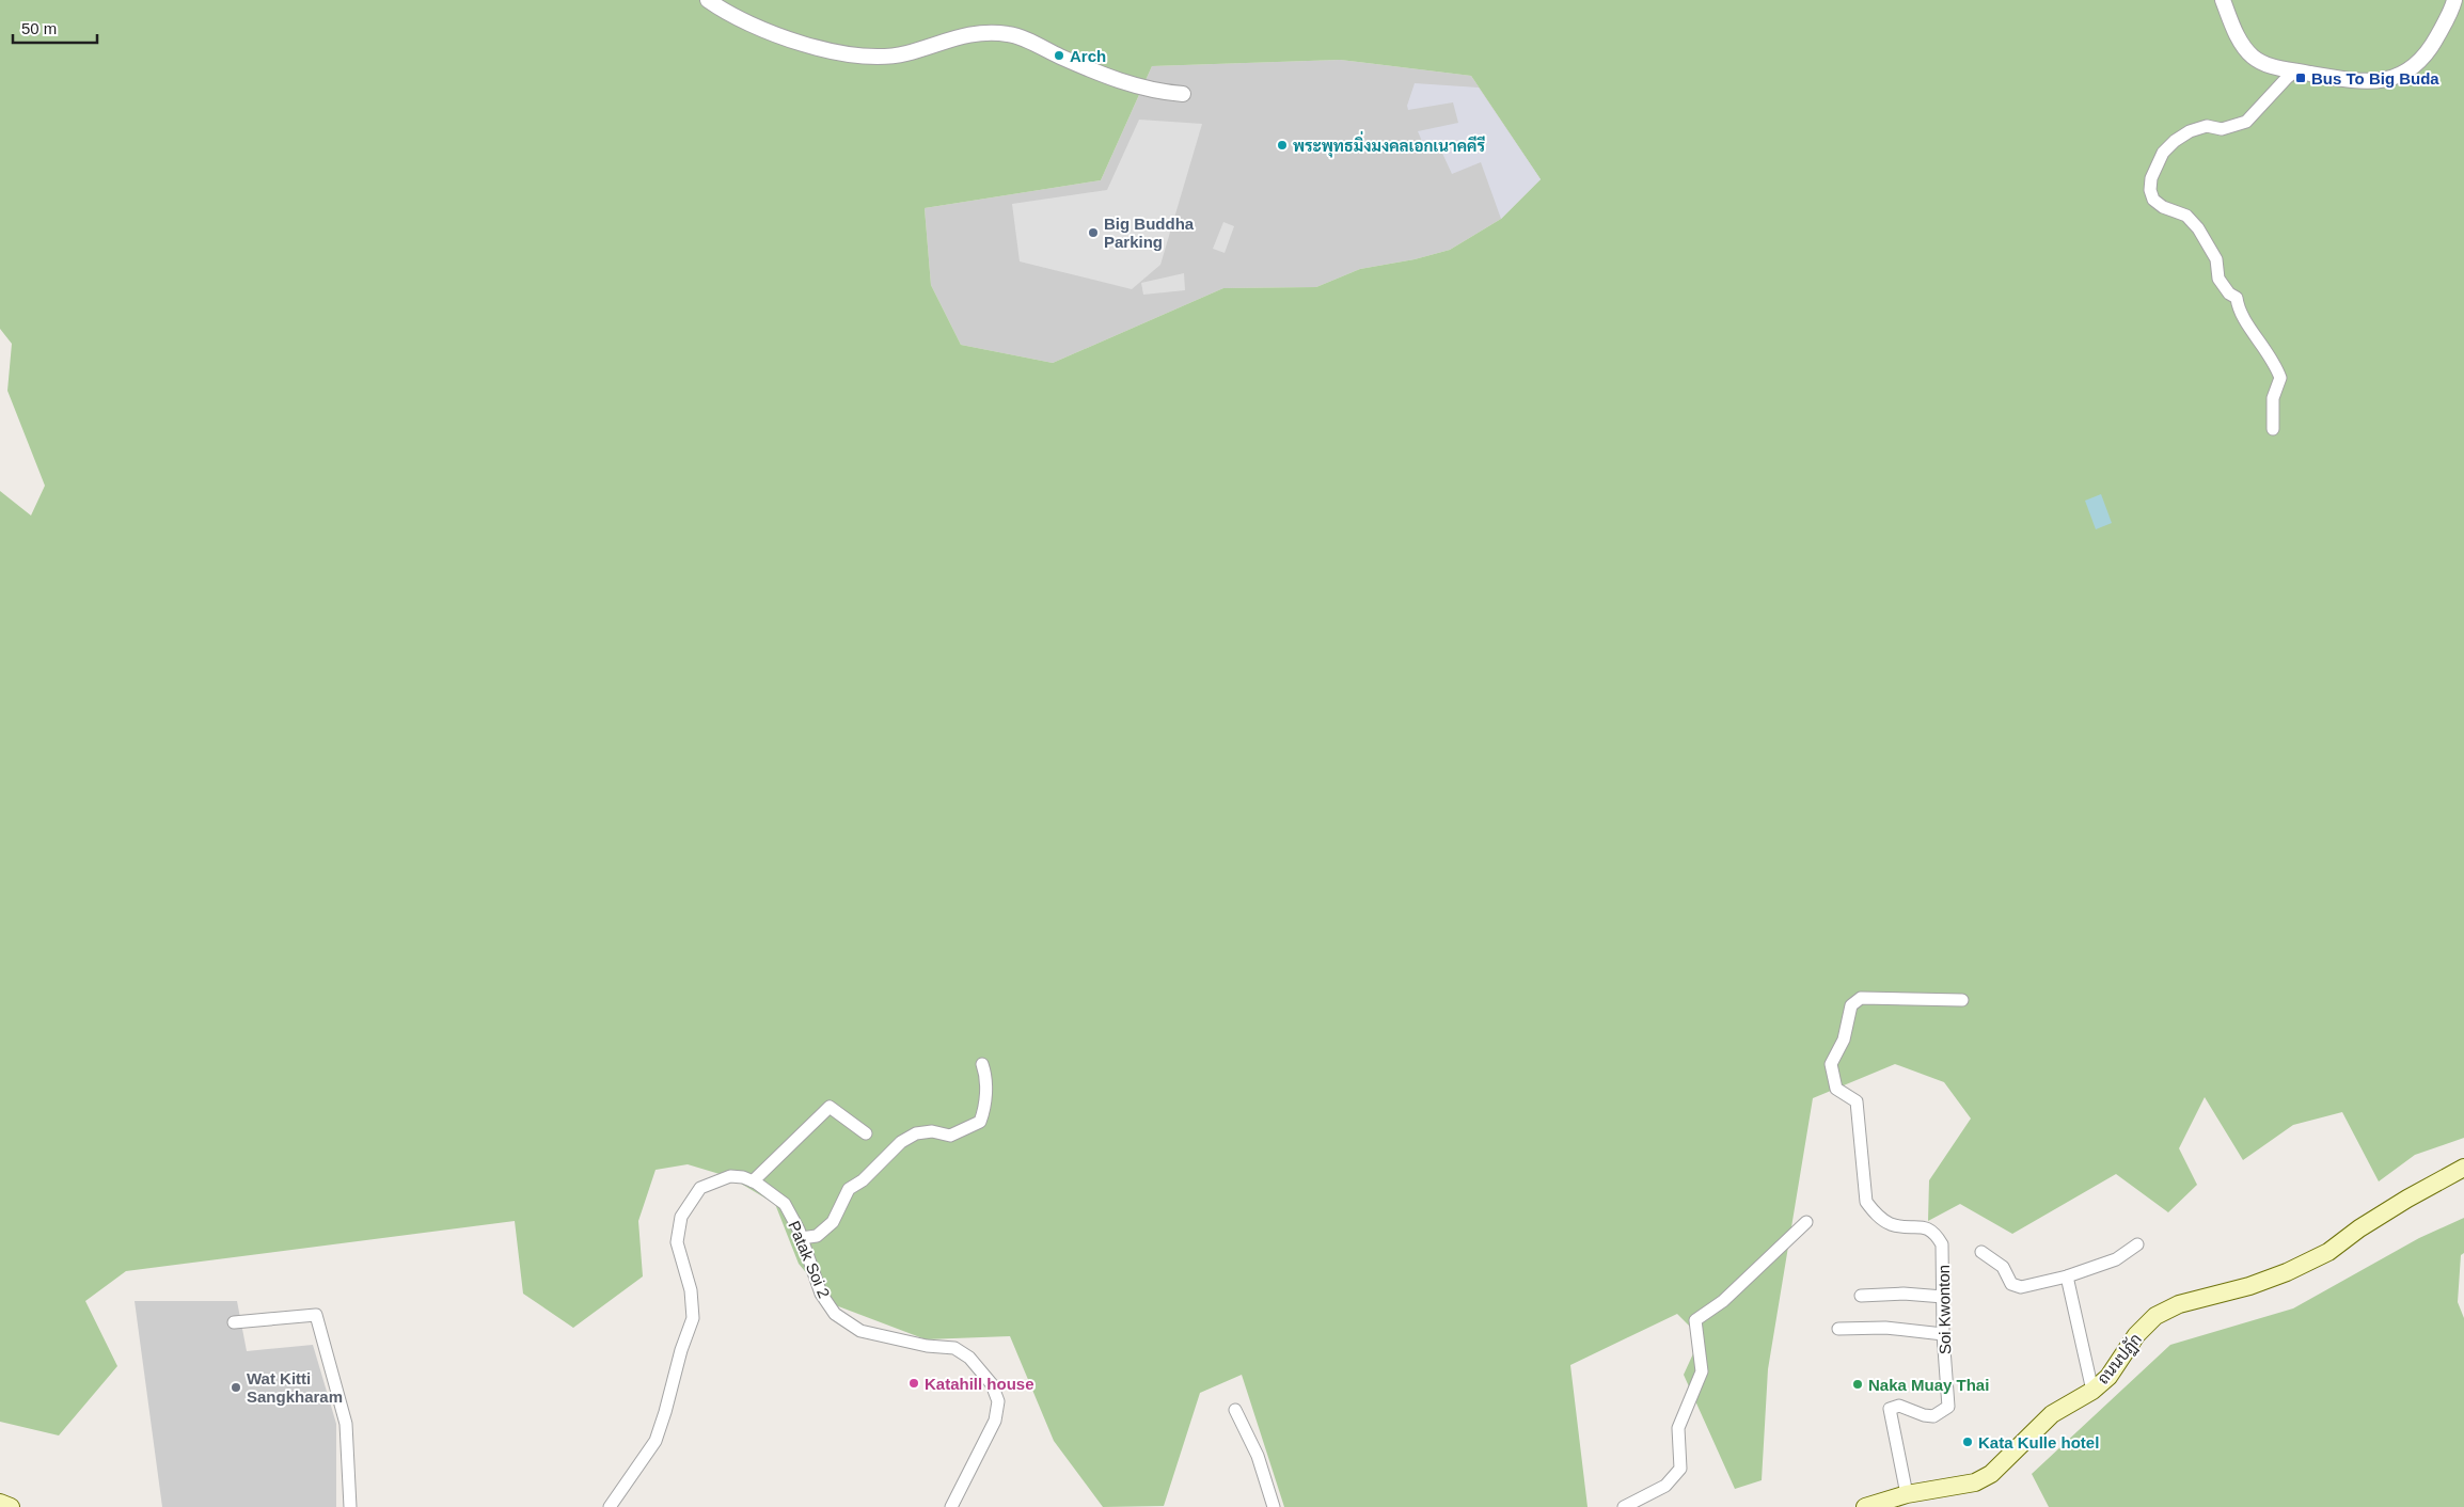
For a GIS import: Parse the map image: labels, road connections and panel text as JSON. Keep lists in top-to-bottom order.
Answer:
{
  "streets": {
    "main road": ["ถนนปฏัก"],
    "street": ["Patak Soi 2", "Soi Kwonton"]
  },
  "crossings": [
    ["Soi Kwonton", "ถนนปฏัก"]
  ],
  "places": {
    "other": [
      "Arch",
      "พระพุทธมิ่งมงคลเอกเนาคคีรี",
      "Big Buddha Parking",
      "Katahill house",
      "Naka Muay Thai",
      "Wat Kitti Sangkharam",
      "Kata Kulle hotel"
    ],
    "transit": ["Bus To Big Buda"]
  },
  "scale_bar": "50 m"
}
